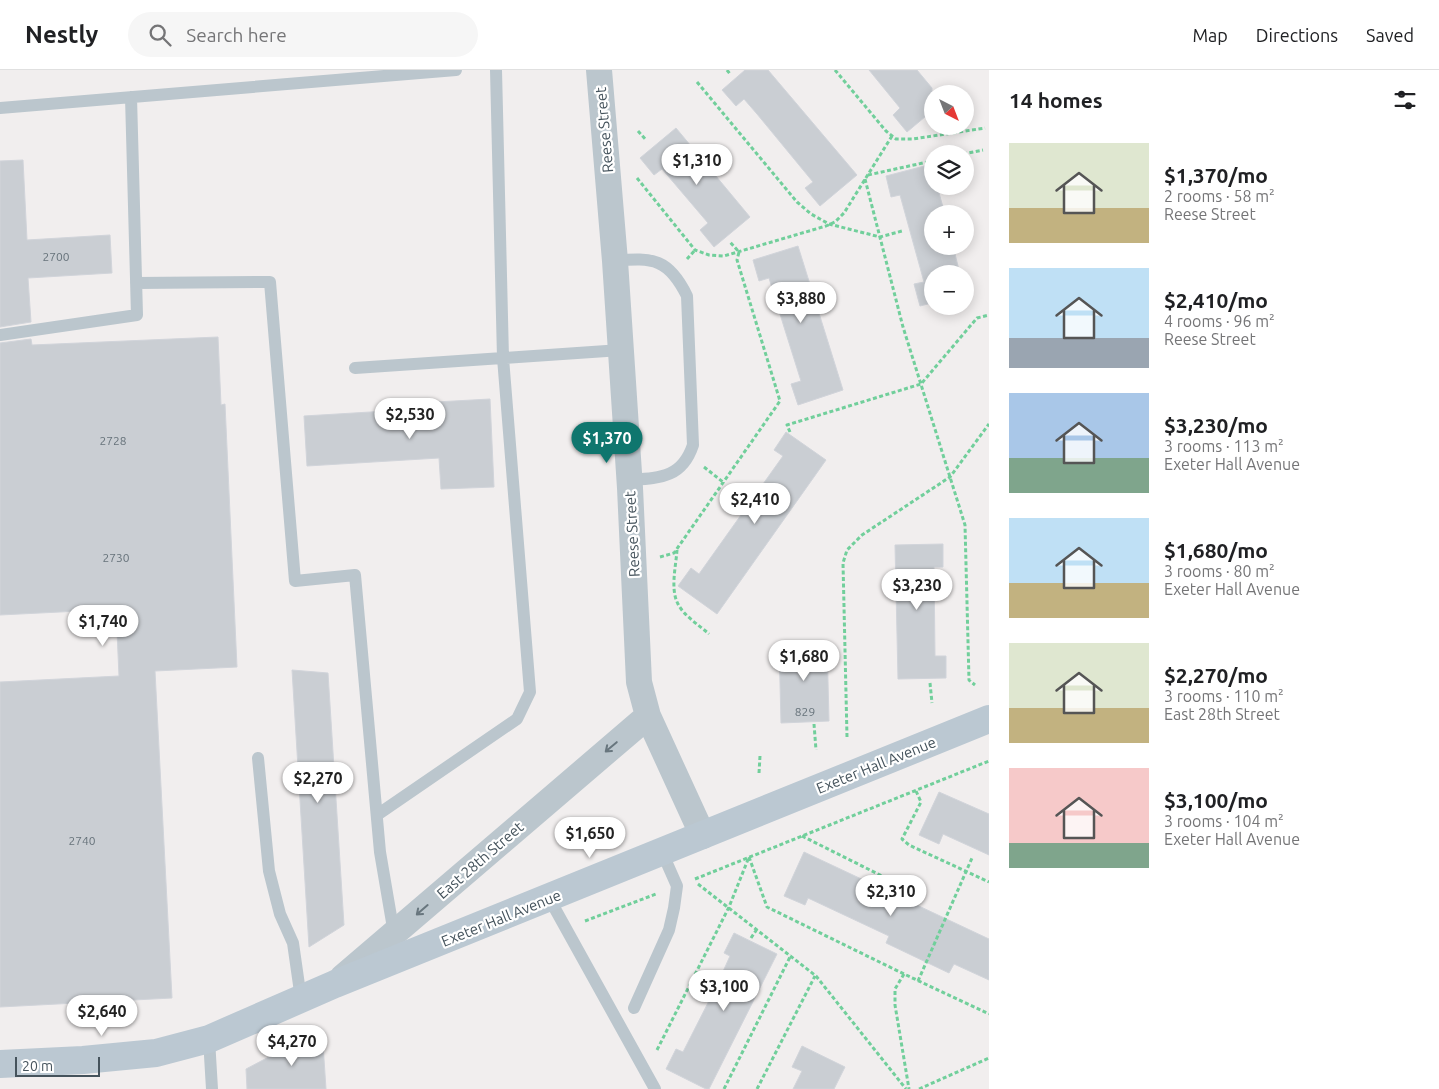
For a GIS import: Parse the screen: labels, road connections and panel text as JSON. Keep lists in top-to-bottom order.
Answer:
{
  "streets": {
    "street": ["Reese Street", "Exeter Hall Avenue", "East 28th Street"]
  },
  "crossings": [
    ["Reese Street", "Exeter Hall Avenue"],
    ["Reese Street", "East 28th Street"],
    ["Exeter Hall Avenue", "East 28th Street"]
  ],
  "one_way": ["East 28th Street"],
  "house_numbers": [
    "2700",
    "2728",
    "2730",
    "829",
    "2740"
  ],
  "scale_bar": "20 m",
  "north": "bottom right",
  "page": {
    "header": "Nestly",
    "search": "Search here",
    "nav": ["Map", "Directions", "Saved"],
    "heading": "14 homes",
    "map_buttons": ["+", "−"],
    "list": [
      {
        "name": "$1,370/mo",
        "note": "2 rooms · 58 m² · Reese Street"
      },
      {
        "name": "$2,410/mo",
        "note": "4 rooms · 96 m² · Reese Street"
      },
      {
        "name": "$3,230/mo",
        "note": "3 rooms · 113 m² · Exeter Hall Avenue"
      },
      {
        "name": "$1,680/mo",
        "note": "3 rooms · 80 m² · Exeter Hall Avenue"
      },
      {
        "name": "$2,270/mo",
        "note": "3 rooms · 110 m² · East 28th Street"
      },
      {
        "name": "$3,100/mo",
        "note": "3 rooms · 104 m² · Exeter Hall Avenue"
      }
    ],
    "price": [
      "$1,310",
      "$3,880",
      "$2,530",
      "$1,370",
      "$2,410",
      "$3,230",
      "$1,740",
      "$1,680",
      "$2,270",
      "$1,650",
      "$2,310",
      "$3,100",
      "$2,640",
      "$4,270"
    ],
    "scale": "20 m"
  }
}
